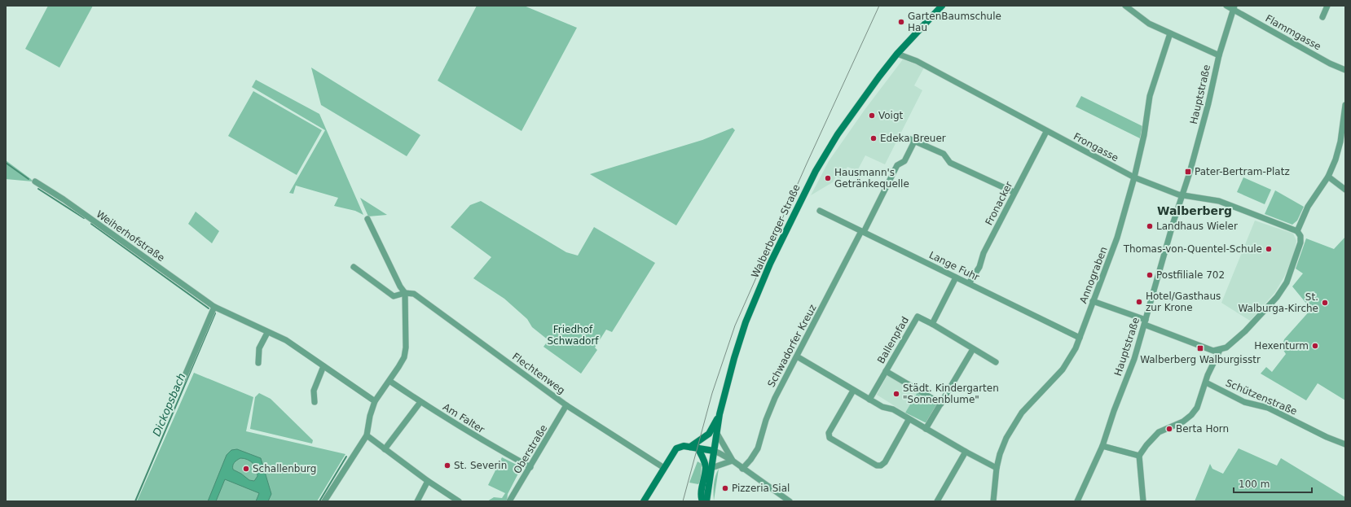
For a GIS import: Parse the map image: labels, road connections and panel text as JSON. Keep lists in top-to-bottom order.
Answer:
{
  "streets": {
    "main road": ["Walberberger Straße"],
    "street": [
      "Flammgasse",
      "Hauptstraße",
      "Frongasse",
      "Fronacker",
      "Weiherhofstraße",
      "Lange Fuhr",
      "Annograben",
      "Ballenpfad",
      "Schwadorfer Kreuz",
      "Flechtenweg",
      "Schützenstraße",
      "Am Falter",
      "Oberstraße"
    ]
  },
  "crossings": [
    ["Flammgasse", "Hauptstraße"],
    ["Hauptstraße", "Frongasse"],
    ["Frongasse", "Fronacker"],
    ["Frongasse", "Walberberger Straße"],
    ["Frongasse", "Annograben"],
    ["Fronacker", "Lange Fuhr"],
    ["Fronacker", "Schwadorfer Kreuz"],
    ["Lange Fuhr", "Annograben"],
    ["Lange Fuhr", "Schwadorfer Kreuz"],
    ["Flechtenweg", "Oberstraße"],
    ["Am Falter", "Oberstraße"]
  ],
  "districts": ["Walberberg"],
  "water": ["Dickopsbach"],
  "parks": ["Friedhof Schwadorf"],
  "places": {
    "other": [
      "GartenBaumschule Hau",
      "Voigt",
      "Edeka Breuer",
      "Hausmann's Getränkequelle",
      "Landhaus Wieler",
      "Thomas-von-Quentel-Schule",
      "Postfiliale 702",
      "Hotel/Gasthaus zur Krone",
      "St. Walburga-Kirche",
      "Hexenturm",
      "Städt. Kindergarten \"Sonnenblume\"",
      "Berta Horn",
      "St. Severin",
      "Schallenburg",
      "Pizzeria Sial"
    ],
    "transit": ["Pater-Bertram-Platz", "Walberberg Walburgisstr"]
  },
  "scale_bar": "100 m"
}
